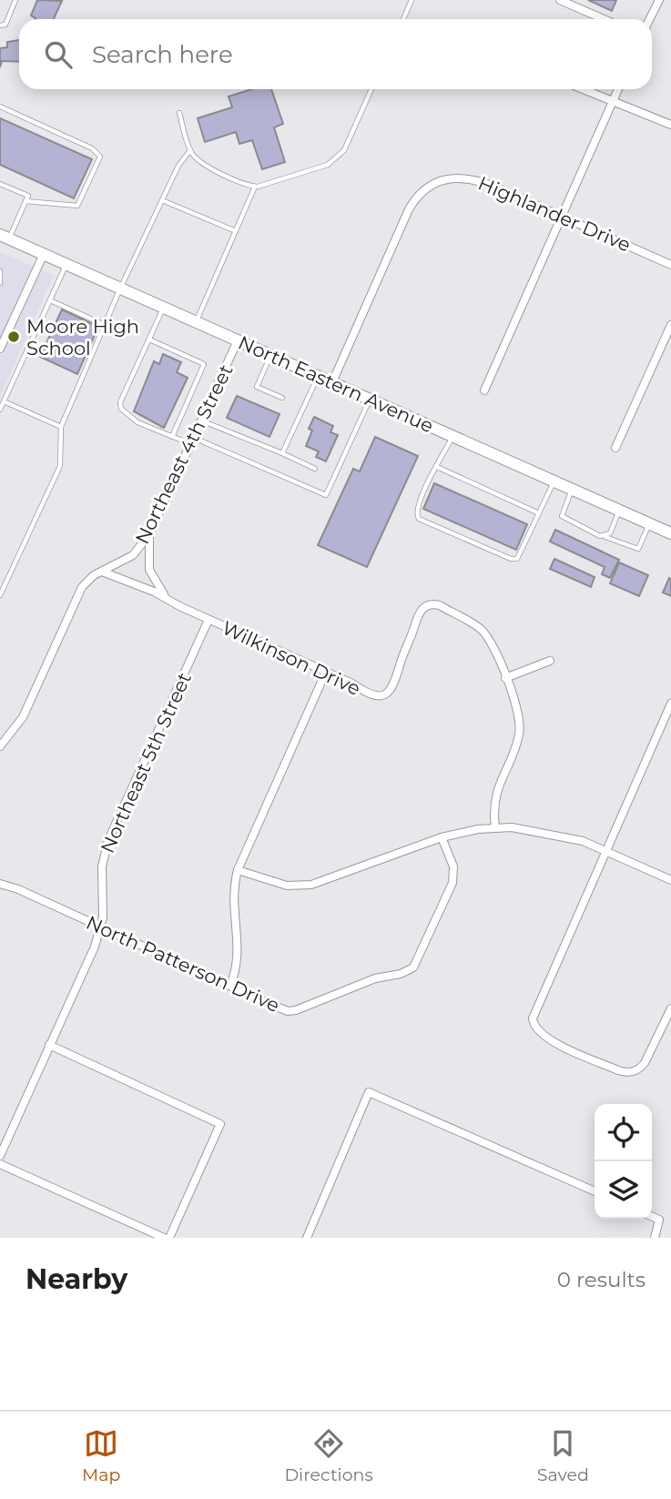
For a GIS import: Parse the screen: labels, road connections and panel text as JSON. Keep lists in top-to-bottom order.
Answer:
{
  "streets": {
    "main road": ["North Eastern Avenue"],
    "street": [
      "Highlander Drive",
      "Northeast 4th Street",
      "Wilkinson Drive",
      "Northeast 5th Street",
      "North Patterson Drive"
    ]
  },
  "crossings": [
    ["Highlander Drive", "North Eastern Avenue"],
    ["North Eastern Avenue", "Northeast 4th Street"],
    ["Northeast 4th Street", "Wilkinson Drive"],
    ["Wilkinson Drive", "Northeast 5th Street"],
    ["Northeast 5th Street", "North Patterson Drive"]
  ],
  "places": ["Moore High School"],
  "page": {
    "search": "Search here",
    "heading": ["Nearby", "0 results"],
    "nav": ["Map", "Directions", "Saved"]
  }
}
